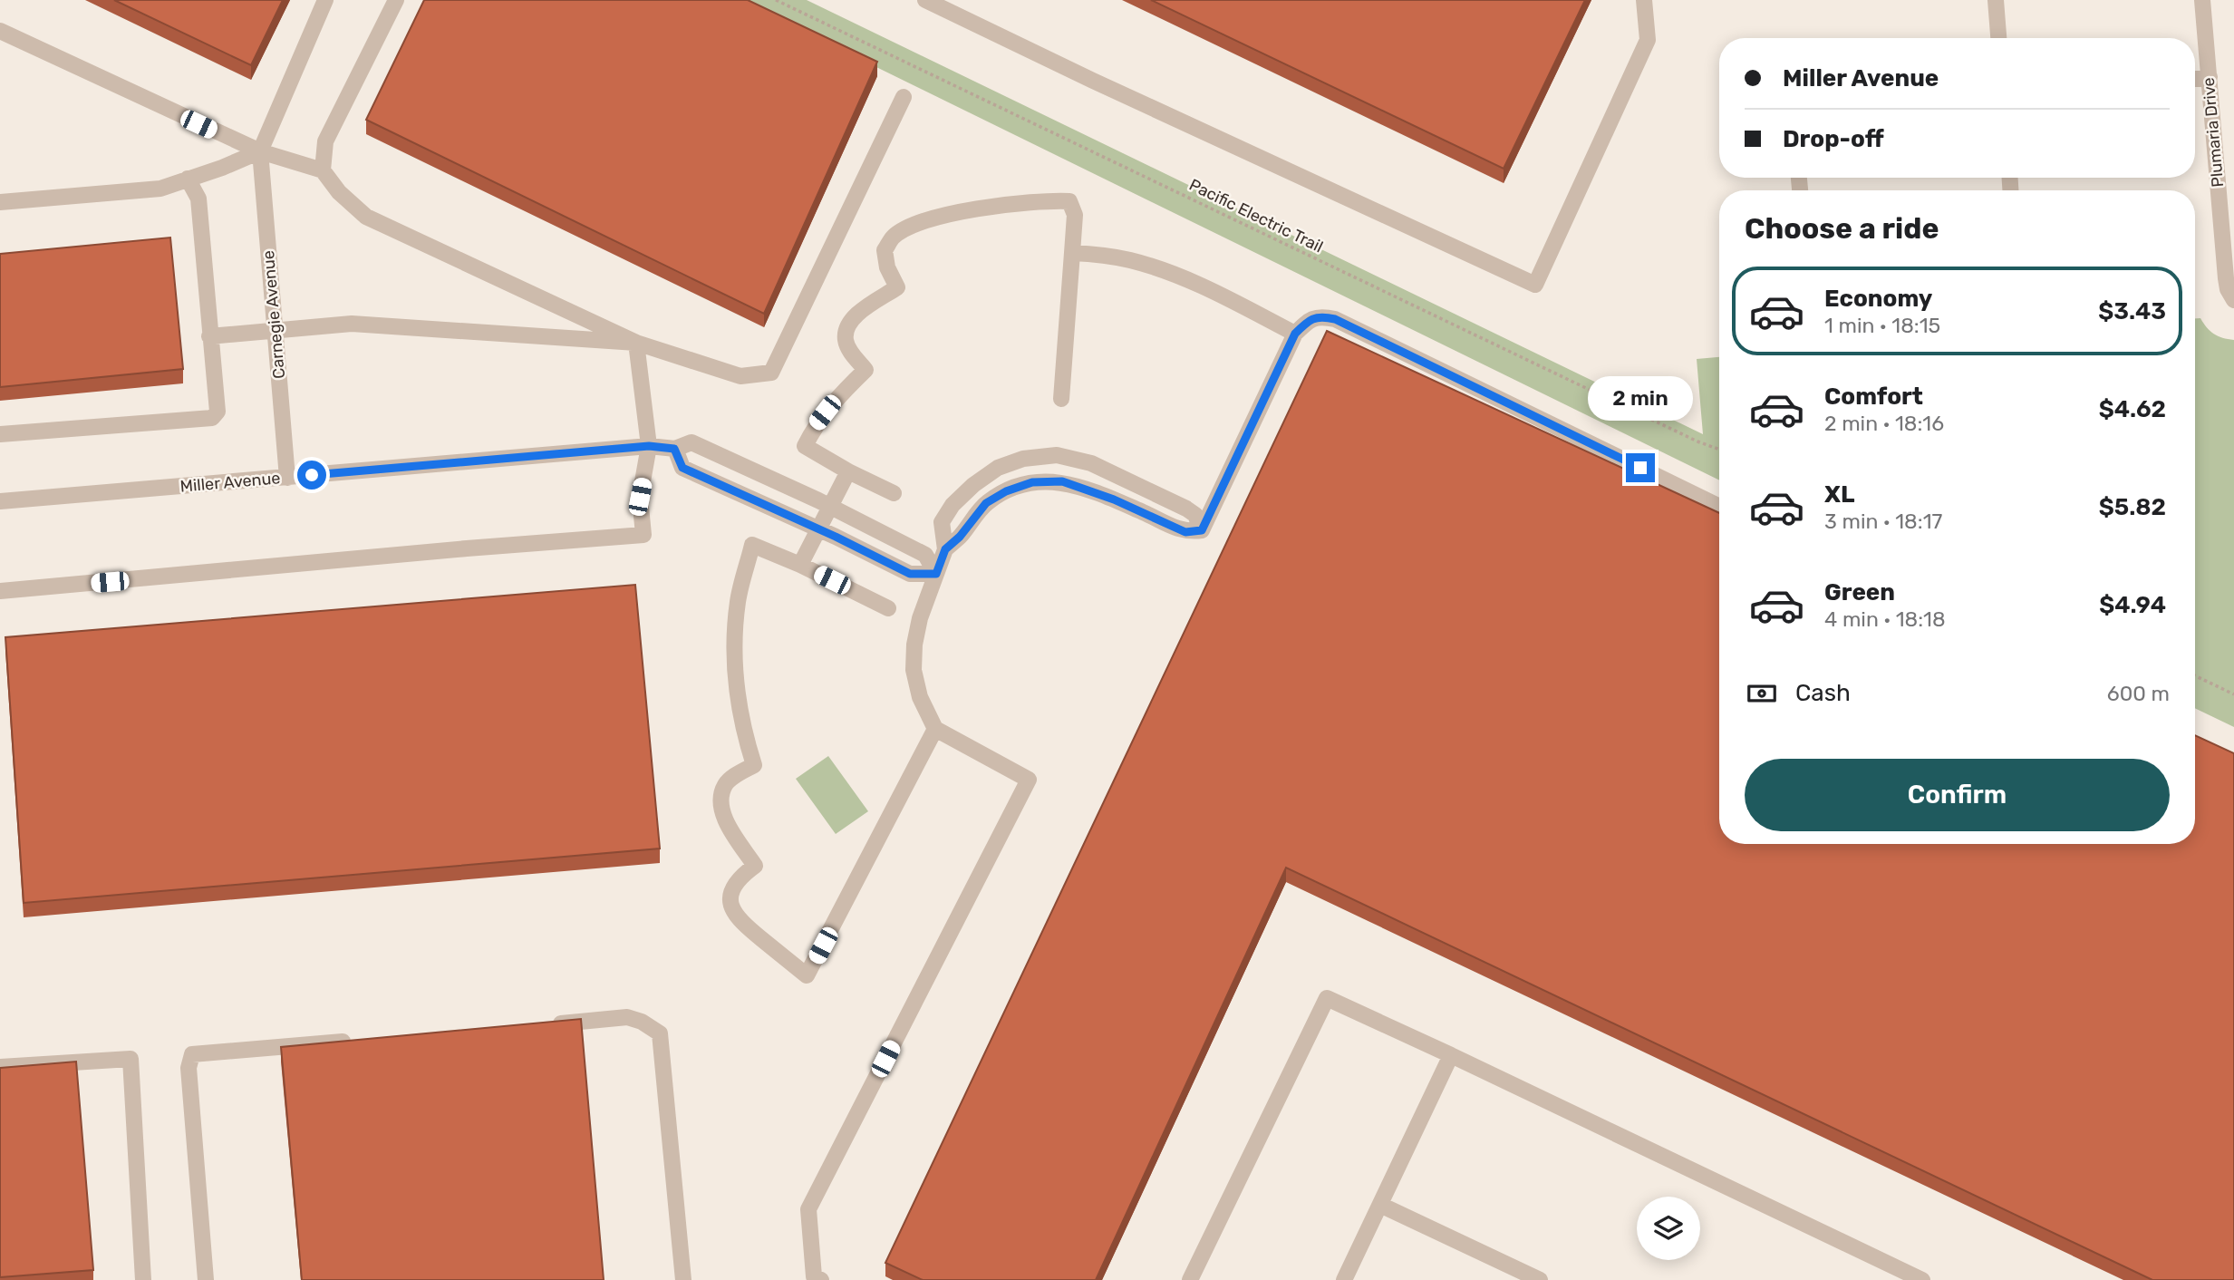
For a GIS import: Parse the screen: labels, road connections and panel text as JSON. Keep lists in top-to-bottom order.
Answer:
{
  "streets": {
    "street": ["Plumaria Drive", "Carnegie Avenue", "Miller Avenue"],
    "path": ["Pacific Electric Trail"]
  },
  "crossings": [
    ["Carnegie Avenue", "Miller Avenue"]
  ],
  "page": {
    "banner": ["Miller Avenue", "Drop-off"],
    "heading": "Choose a ride",
    "list": [
      {
        "name": "Economy",
        "note": "1 min · 18:15",
        "value": "$3.43"
      },
      {
        "name": "Comfort",
        "note": "2 min · 18:16",
        "value": "$4.62"
      },
      {
        "name": "XL",
        "note": "3 min · 18:17",
        "value": "$5.82"
      },
      {
        "name": "Green",
        "note": "4 min · 18:18",
        "value": "$4.94"
      }
    ],
    "bubble": "2 min",
    "pay": ["Cash", "600 m"],
    "buttons": "Confirm"
  }
}
